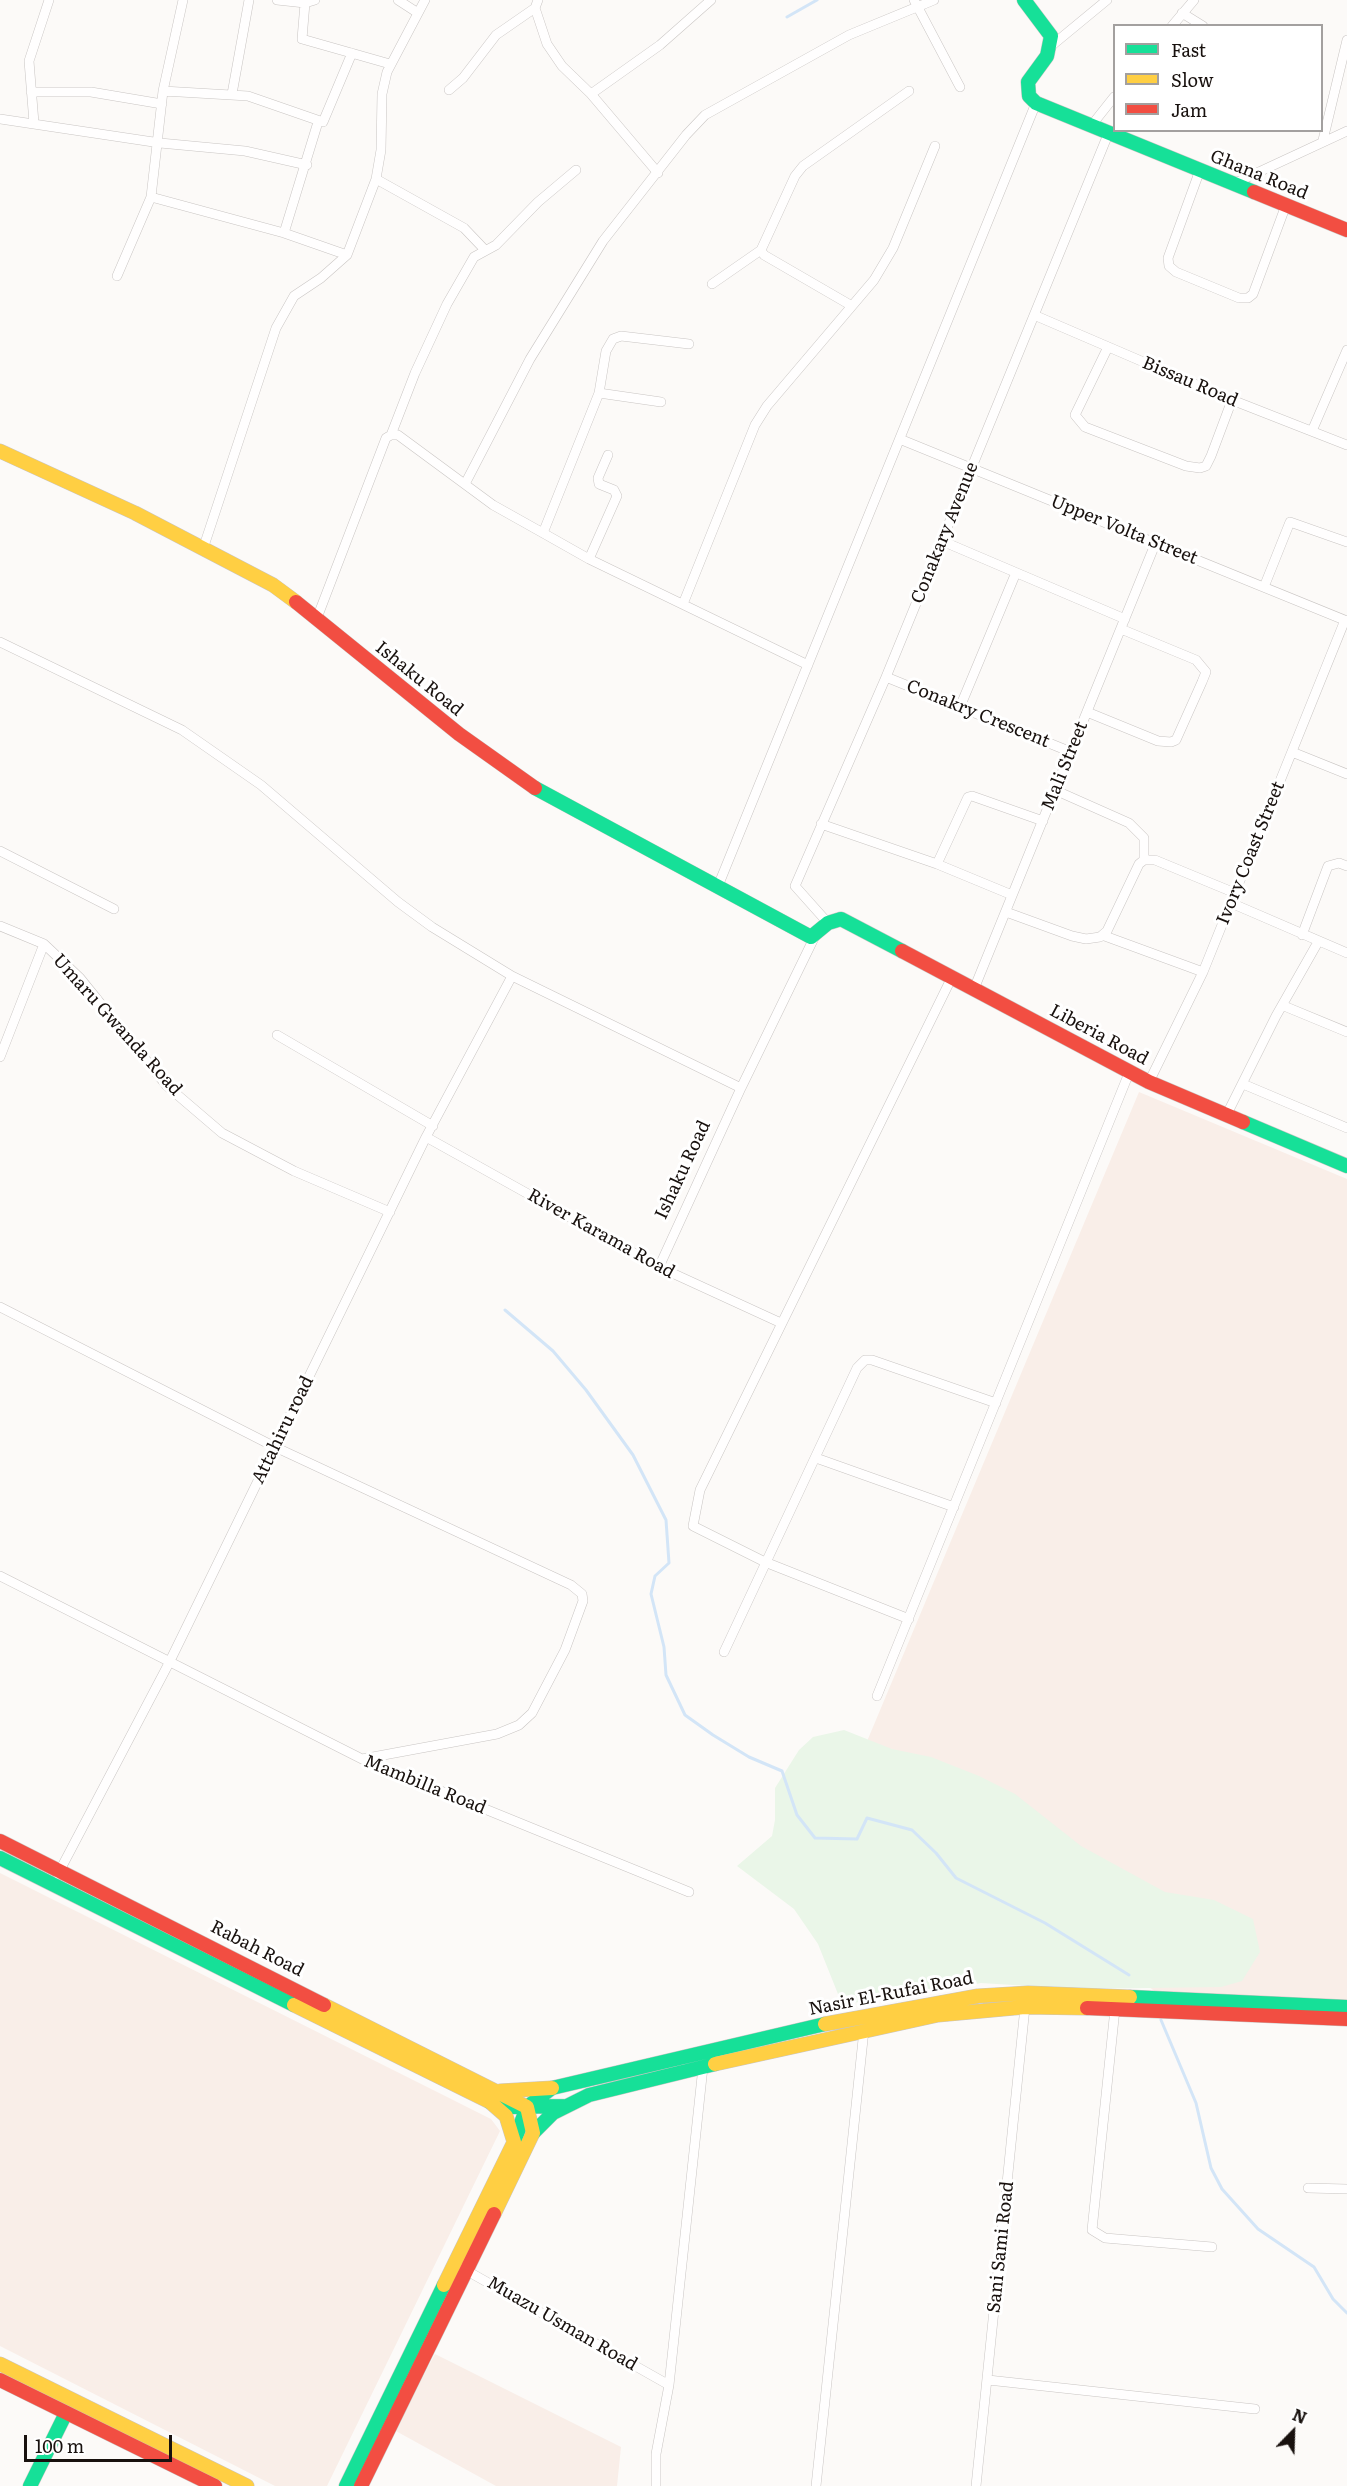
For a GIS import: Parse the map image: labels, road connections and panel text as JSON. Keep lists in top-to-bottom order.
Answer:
{
  "streets": {
    "main road": [
      "Ghana Road",
      "Ishaku Road",
      "Liberia Road",
      "Rabah Road",
      "Nasir El-Rufai Road"
    ],
    "street": [
      "Bissau Road",
      "Upper Volta Street",
      "Conakary Avenue",
      "Conakry Crescent",
      "Mali Street",
      "Ivory Coast Street",
      "Umaru Gwanda Road",
      "River Karama Road",
      "Attahiru road",
      "Mambilla Road",
      "Sani Sami Road",
      "Muazu Usman Road"
    ]
  },
  "crossings": [
    ["Ghana Road", "Conakary Avenue"],
    ["Bissau Road", "Conakary Avenue"],
    ["Upper Volta Street", "Conakary Avenue"],
    ["Upper Volta Street", "Mali Street"],
    ["Upper Volta Street", "Ivory Coast Street"],
    ["Conakary Avenue", "Ishaku Road"],
    ["Conakary Avenue", "Conakry Crescent"],
    ["Conakary Avenue", "Liberia Road"],
    ["Ishaku Road", "Liberia Road"],
    ["Ishaku Road", "River Karama Road"],
    ["Conakry Crescent", "Mali Street"],
    ["Mali Street", "Liberia Road"],
    ["Ivory Coast Street", "Liberia Road"],
    ["Umaru Gwanda Road", "Attahiru road"],
    ["River Karama Road", "Attahiru road"],
    ["Attahiru road", "Mambilla Road"],
    ["Attahiru road", "Rabah Road"],
    ["Rabah Road", "Nasir El-Rufai Road"],
    ["Nasir El-Rufai Road", "Sani Sami Road"]
  ],
  "legend": ["Fast", "Slow", "Jam"],
  "scale_bar": "100 m",
  "north": "top right"
}
